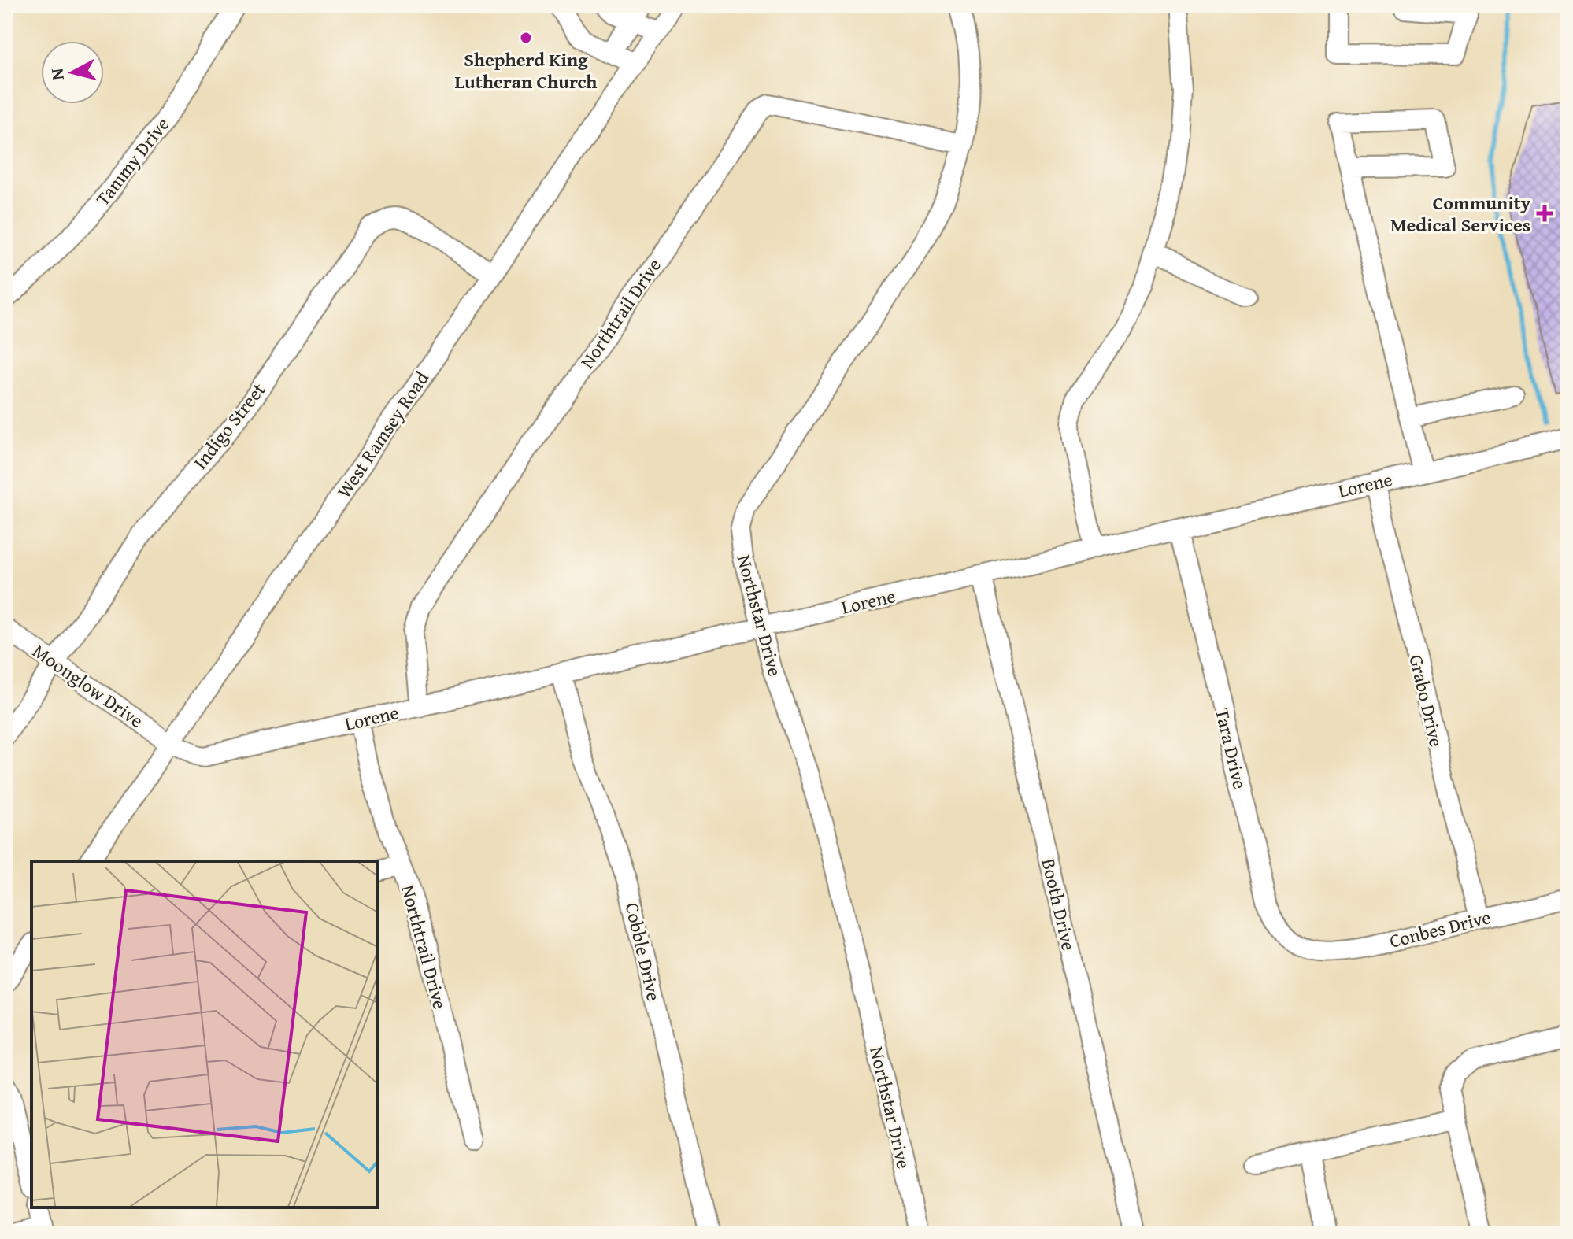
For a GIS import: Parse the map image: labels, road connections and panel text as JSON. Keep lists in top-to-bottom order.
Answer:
{
  "streets": {
    "street": [
      "Tammy Drive",
      "Northtrail Drive",
      "Indigo Street",
      "West Ramsey Road",
      "Lorene",
      "Northstar Drive",
      "Moonglow Drive",
      "Grabo Drive",
      "Tara Drive",
      "Booth Drive",
      "Conbes Drive",
      "Cobble Drive"
    ]
  },
  "crossings": [
    ["Northtrail Drive", "Lorene"],
    ["Northtrail Drive", "Northstar Drive"],
    ["Indigo Street", "West Ramsey Road"],
    ["Indigo Street", "Moonglow Drive"],
    ["West Ramsey Road", "Lorene"],
    ["West Ramsey Road", "Moonglow Drive"],
    ["Lorene", "Northstar Drive"],
    ["Lorene", "Moonglow Drive"],
    ["Lorene", "Grabo Drive"],
    ["Lorene", "Tara Drive"],
    ["Lorene", "Booth Drive"],
    ["Lorene", "Cobble Drive"],
    ["Grabo Drive", "Conbes Drive"],
    ["Tara Drive", "Conbes Drive"]
  ],
  "places": {
    "other": ["Shepherd King Lutheran Church"],
    "health": ["Community Medical Services"]
  },
  "north": "left"
}
